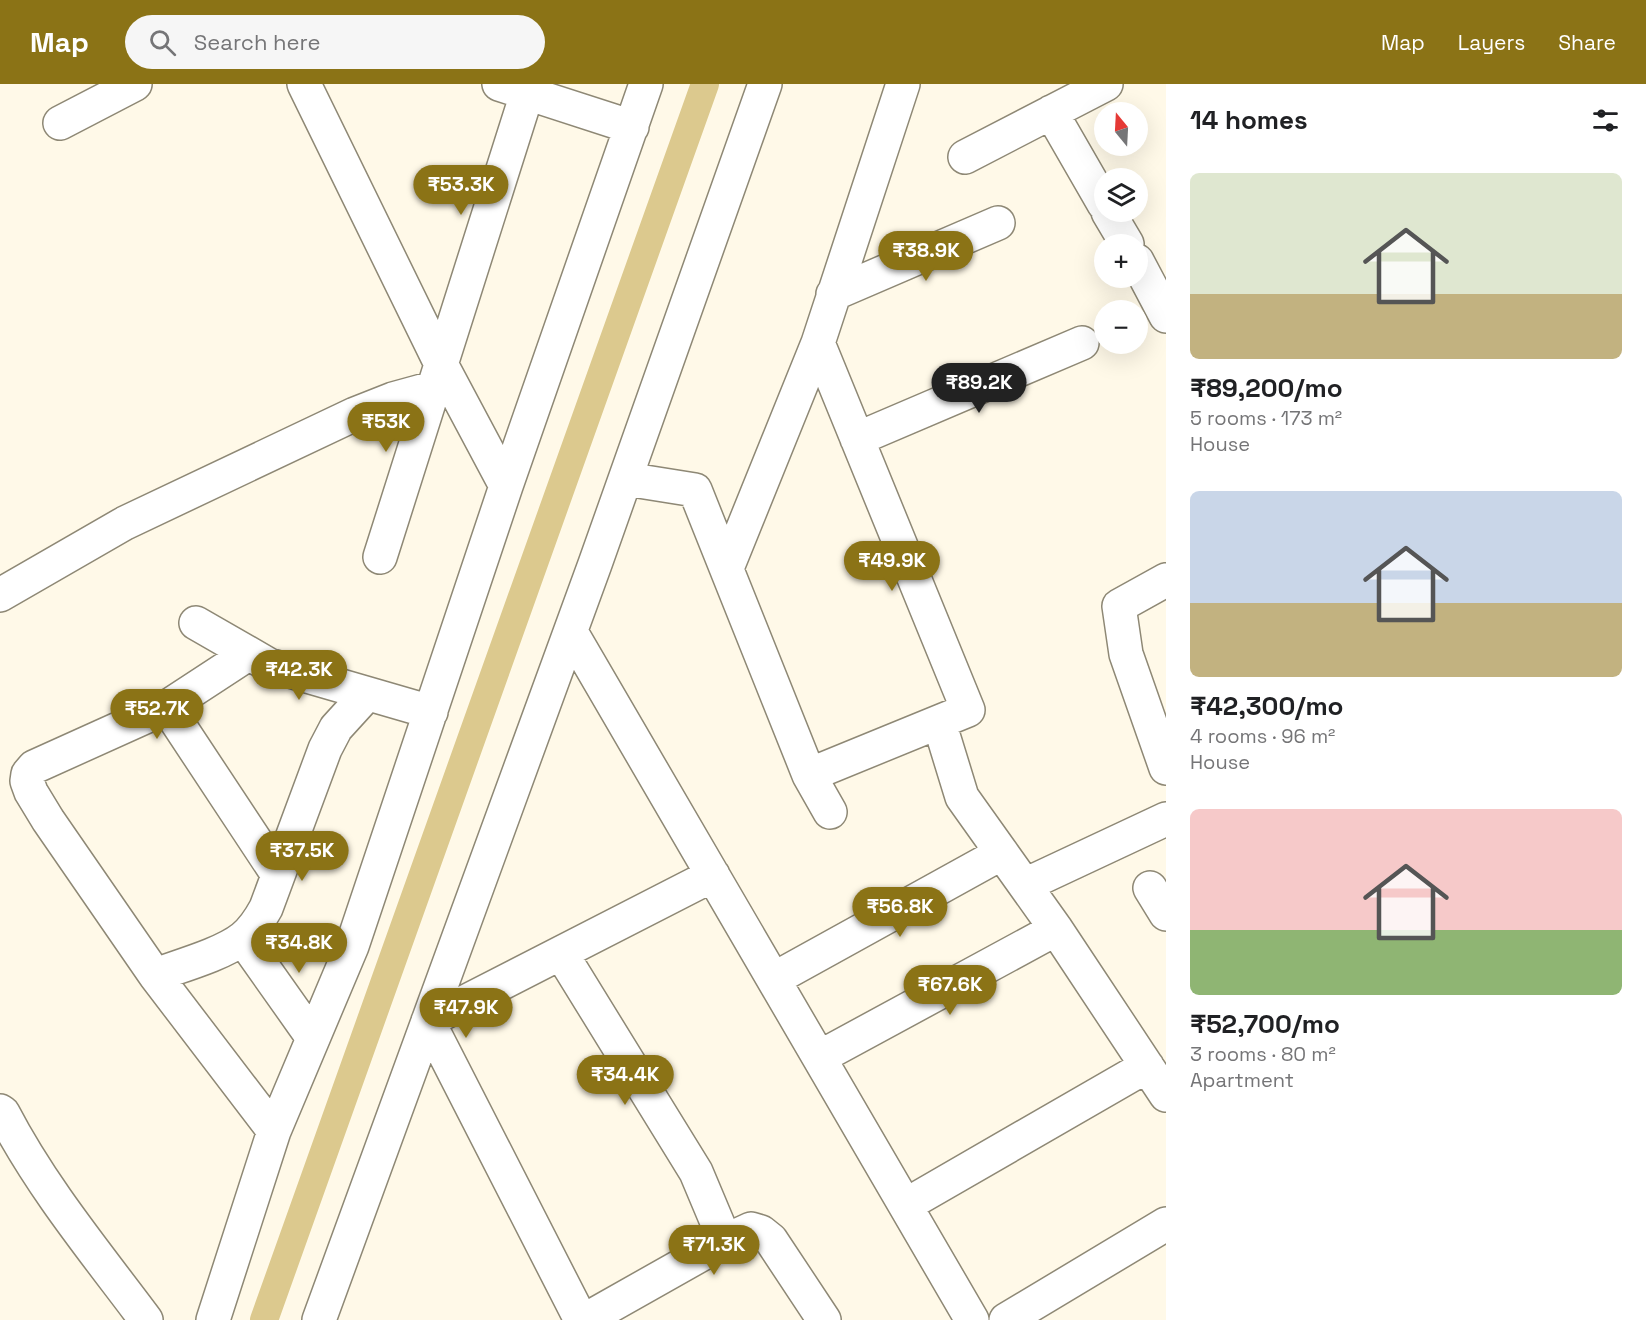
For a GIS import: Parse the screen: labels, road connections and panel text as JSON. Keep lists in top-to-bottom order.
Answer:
{
  "north": "top",
  "page": {
    "header": "Map",
    "search": "Search here",
    "nav": ["Map", "Layers", "Share"],
    "heading": "14 homes",
    "map_buttons": ["+", "−"],
    "list": [
      {
        "name": "₹89,200/mo",
        "note": "5 rooms · 173 m² · House"
      },
      {
        "name": "₹42,300/mo",
        "note": "4 rooms · 96 m² · House"
      },
      {
        "name": "₹52,700/mo",
        "note": "3 rooms · 80 m² · Apartment"
      }
    ],
    "price": [
      "₹53.3K",
      "₹38.9K",
      "₹89.2K",
      "₹53K",
      "₹49.9K",
      "₹42.3K",
      "₹52.7K",
      "₹37.5K",
      "₹56.8K",
      "₹34.8K",
      "₹67.6K",
      "₹47.9K",
      "₹34.4K",
      "₹71.3K"
    ]
  }
}
